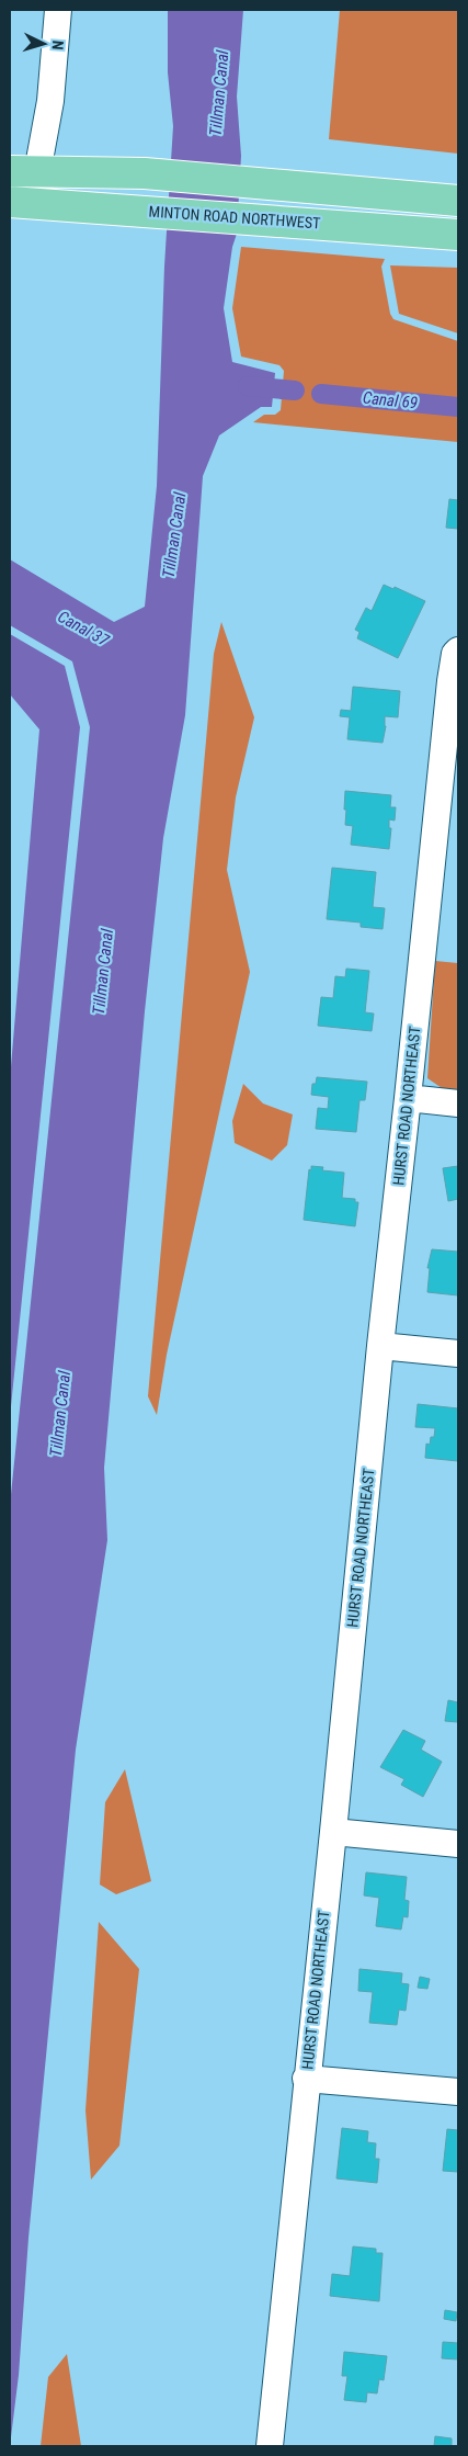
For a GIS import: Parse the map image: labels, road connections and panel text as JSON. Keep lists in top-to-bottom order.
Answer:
{
  "streets": {
    "main road": ["MINTON ROAD NORTHWEST"],
    "street": ["HURST ROAD NORTHEAST"]
  },
  "water": ["Tillman Canal", "Canal 69", "Canal 37"],
  "north": "right"
}
